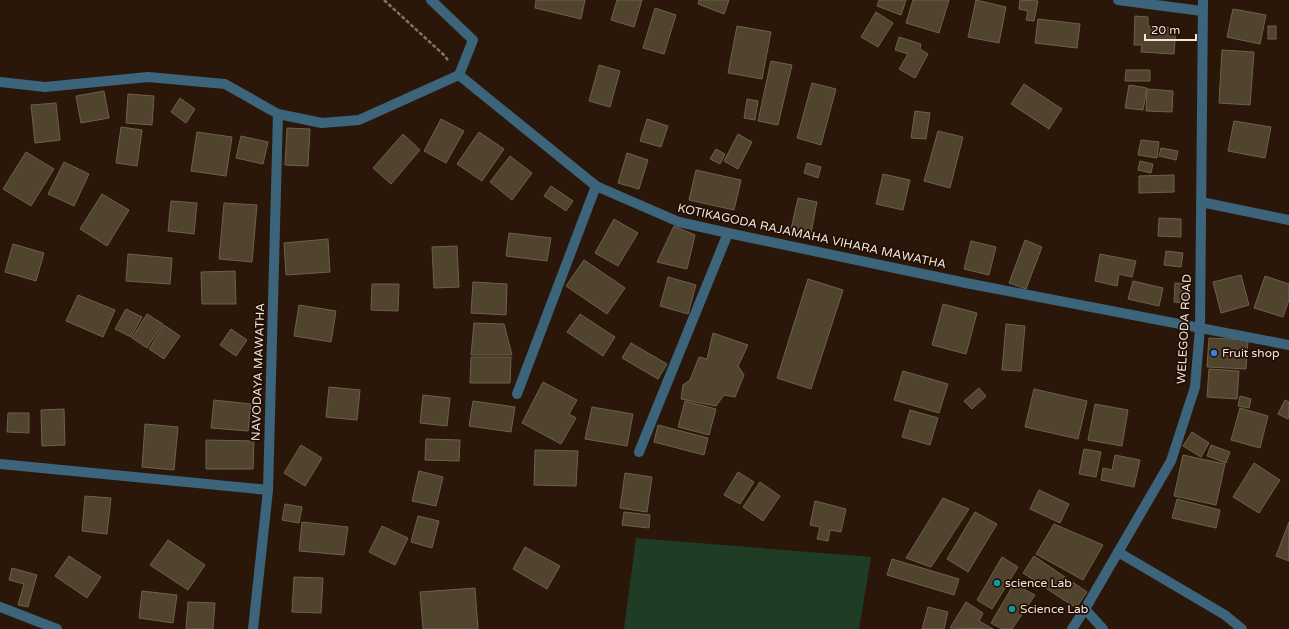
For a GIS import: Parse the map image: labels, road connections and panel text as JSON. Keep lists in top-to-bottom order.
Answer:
{
  "streets": {
    "street": ["KOTIKAGODA RAJAMAHA VIHARA MAWATHA", "WELEGODA ROAD", "NAVODAYA MAWATHA"]
  },
  "crossings": [
    ["KOTIKAGODA RAJAMAHA VIHARA MAWATHA", "WELEGODA ROAD"]
  ],
  "places": ["Fruit shop", "science Lab", "Science Lab"],
  "scale_bar": "20 m"
}
